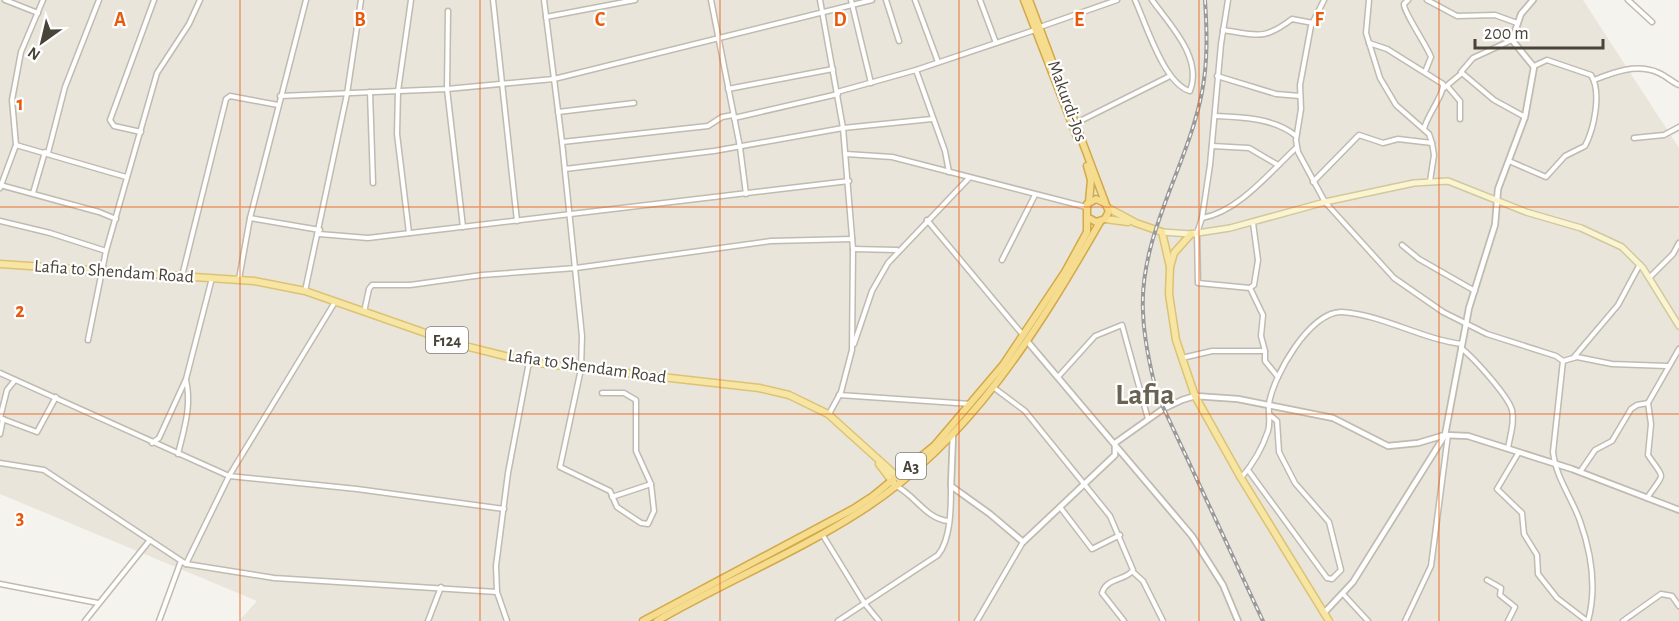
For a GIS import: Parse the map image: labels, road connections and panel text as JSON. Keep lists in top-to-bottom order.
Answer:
{
  "streets": {
    "highway": ["Makurdi-Jos", "A3"],
    "main road": ["Lafia to Shendam Road", "F124"]
  },
  "crossings": [
    ["Makurdi-Jos", "A3"],
    ["Lafia to Shendam Road", "A3"]
  ],
  "districts": ["Lafia"],
  "scale_bar": "200 m",
  "north": "bottom left",
  "grid": {
    "columns": [
      "A",
      "B",
      "C",
      "D",
      "E",
      "F"
    ],
    "rows": ["1", "2", "3"]
  }
}
